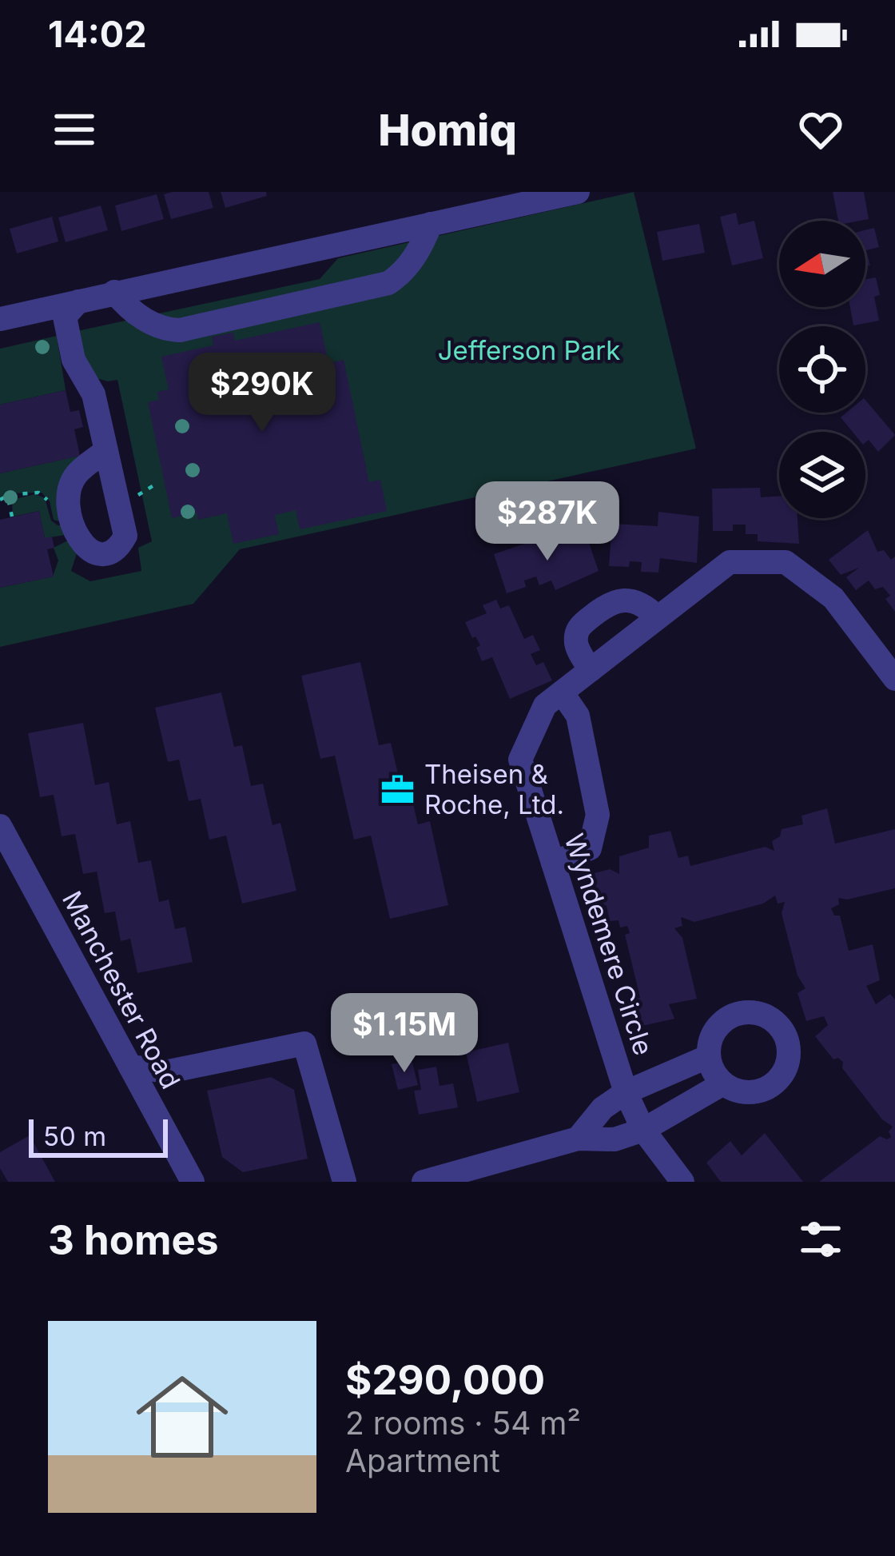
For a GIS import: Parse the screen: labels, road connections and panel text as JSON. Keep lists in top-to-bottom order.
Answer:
{
  "streets": {
    "street": ["Wyndemere Circle", "Manchester Road"]
  },
  "parks": ["Jefferson Park"],
  "places": {
    "office": ["Theisen & Roche, Ltd."]
  },
  "scale_bar": "50 m",
  "north": "left",
  "page": {
    "status": "14:02",
    "header": "Homiq",
    "price": ["$290K", "$287K", "$1.15M"],
    "scale": "50 m",
    "heading": "3 homes",
    "list": [
      {
        "name": "$290,000",
        "note": "2 rooms · 54 m² · Apartment"
      }
    ]
  }
}
